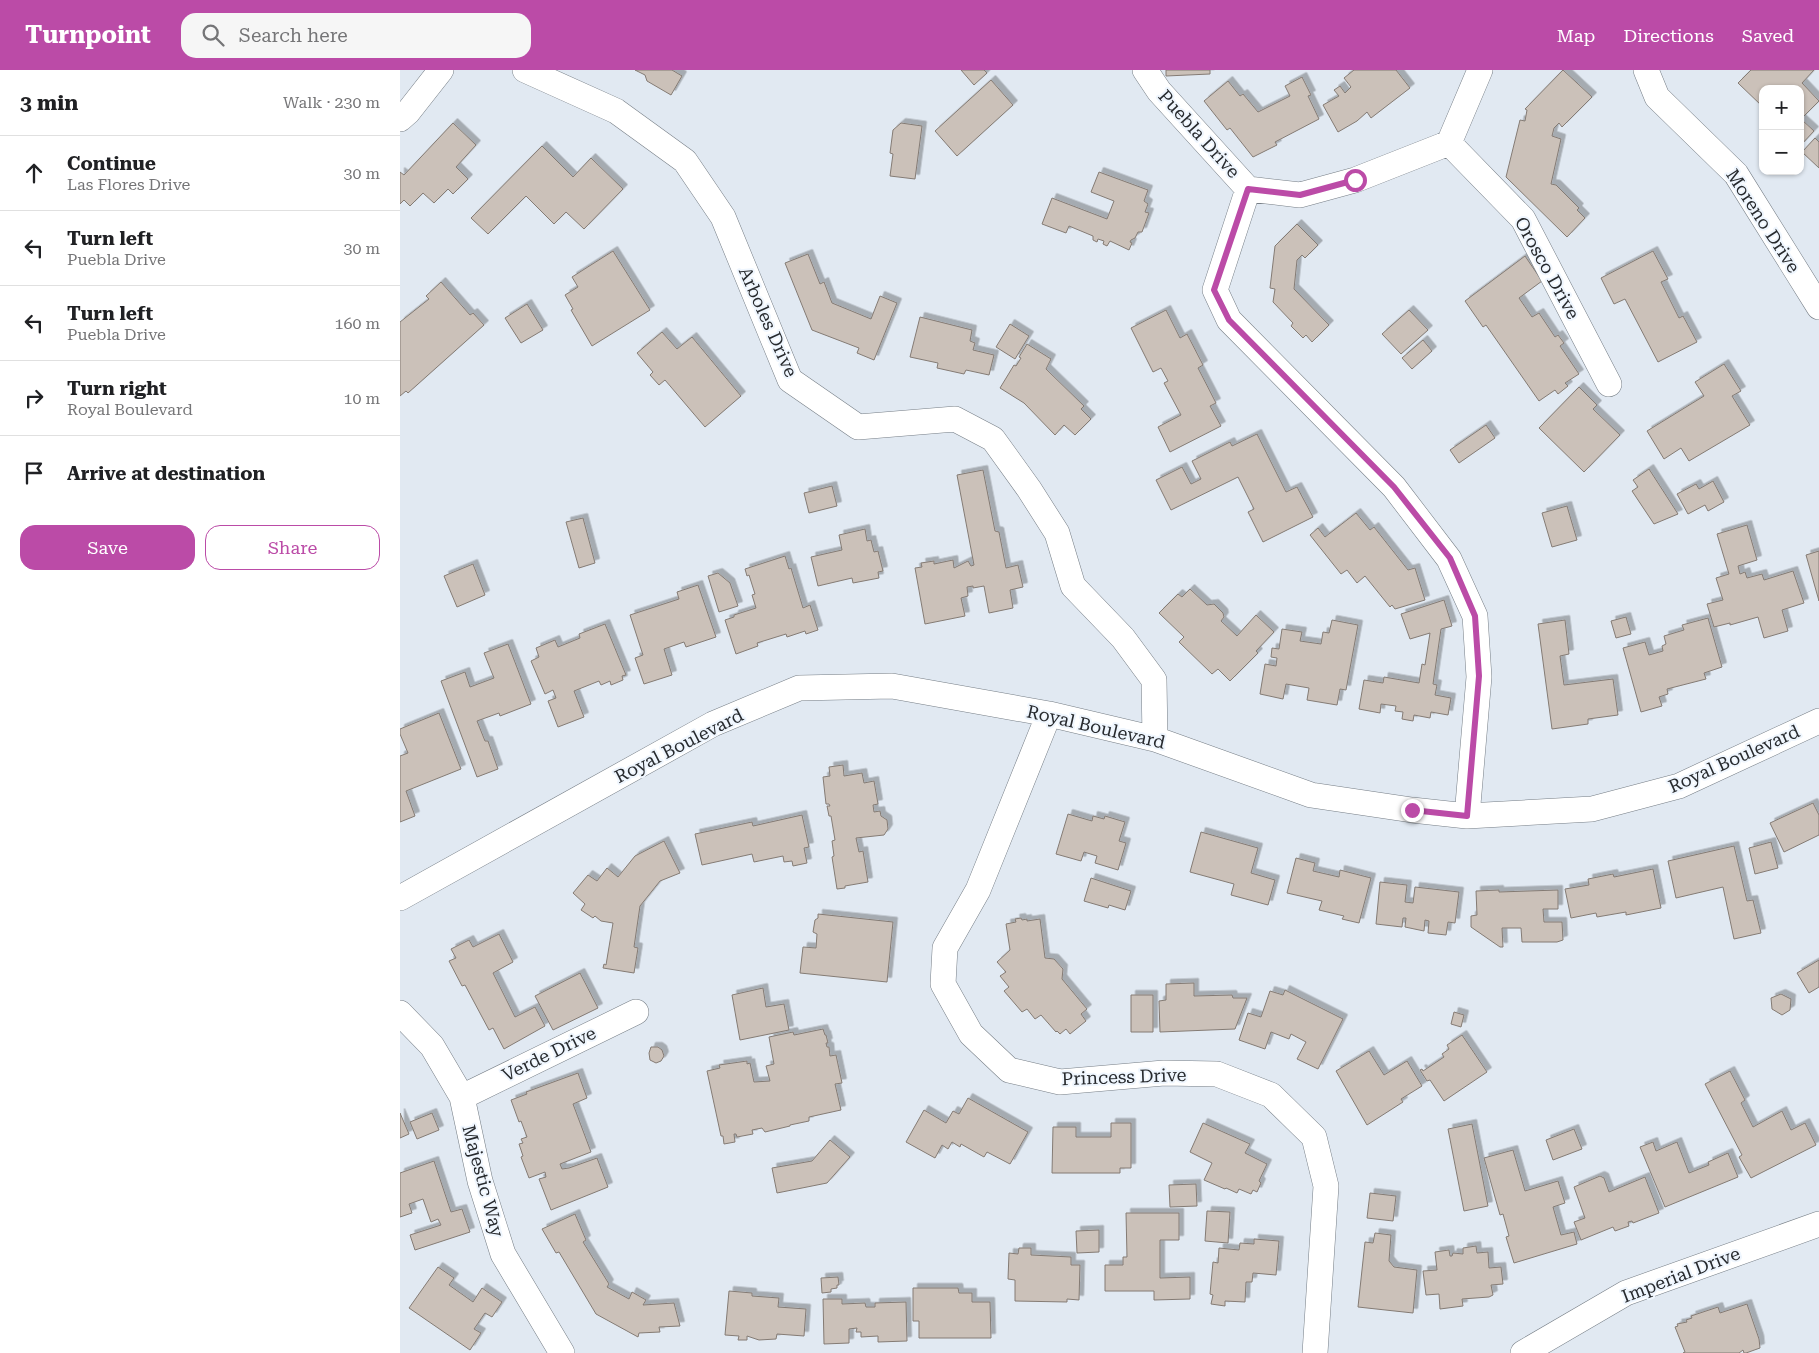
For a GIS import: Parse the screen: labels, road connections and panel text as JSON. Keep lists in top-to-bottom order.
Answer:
{
  "streets": {
    "street": [
      "Puebla Drive",
      "Moreno Drive",
      "Orosco Drive",
      "Arboles Drive",
      "Royal Boulevard",
      "Verde Drive",
      "Princess Drive",
      "Majestic Way",
      "Imperial Drive"
    ]
  },
  "crossings": [
    ["Puebla Drive", "Royal Boulevard"],
    ["Arboles Drive", "Royal Boulevard"],
    ["Royal Boulevard", "Princess Drive"],
    ["Verde Drive", "Majestic Way"]
  ],
  "page": {
    "header": "Turnpoint",
    "search": "Search here",
    "nav": ["Map", "Directions", "Saved"],
    "heading": ["3 min", "Walk · 230 m"],
    "map_buttons": ["+", "−"],
    "list": [
      ["Continue", "Las Flores Drive", "30 m"],
      ["Turn left", "Puebla Drive", "30 m"],
      ["Turn left", "Puebla Drive", "160 m"],
      ["Turn right", "Royal Boulevard", "10 m"],
      "Arrive at destination"
    ],
    "buttons": ["Save", "Share"]
  }
}
